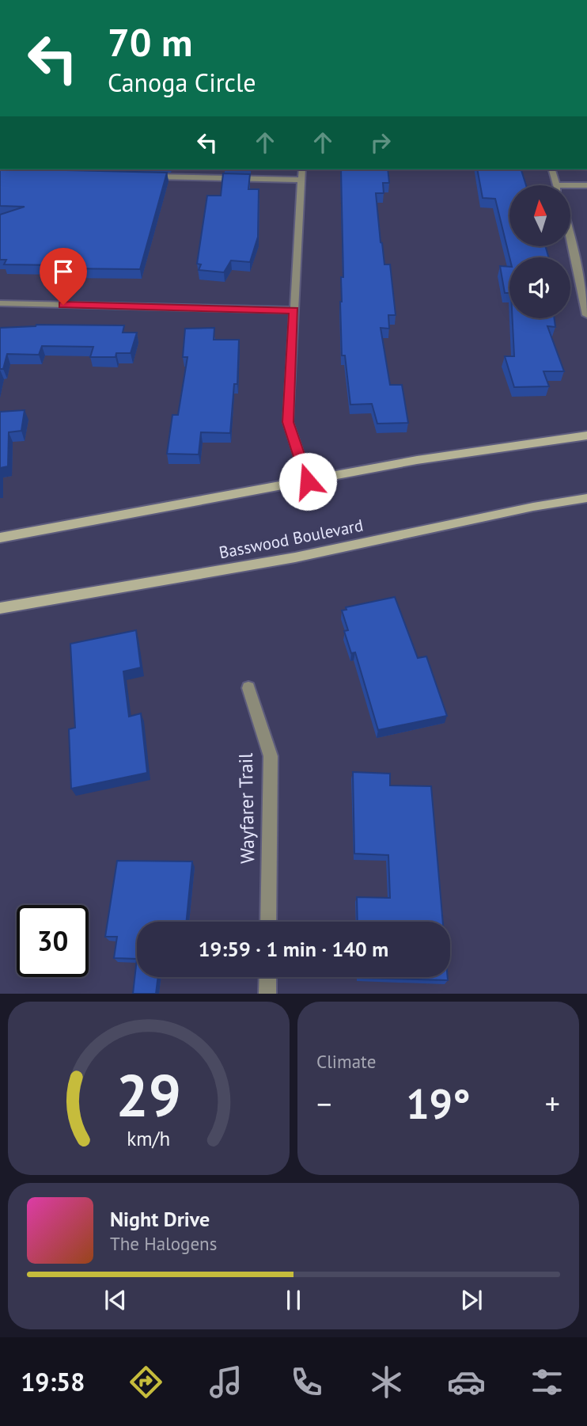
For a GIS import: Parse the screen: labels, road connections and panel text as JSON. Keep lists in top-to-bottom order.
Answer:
{
  "streets": {
    "main road": ["Basswood Boulevard"],
    "street": ["Wayfarer Trail"]
  },
  "north": "top",
  "page": {
    "turn": ["70 m", "Canoga Circle"],
    "limit": "30",
    "trip": "19:59 · 1 min · 140 m",
    "tile": "Climate",
    "heat": ["−", "19°", "+"],
    "song": ["Night Drive", "The Halogens"],
    "tabs": "19:58",
    "gauge": ["29", "km/h"]
  }
}
